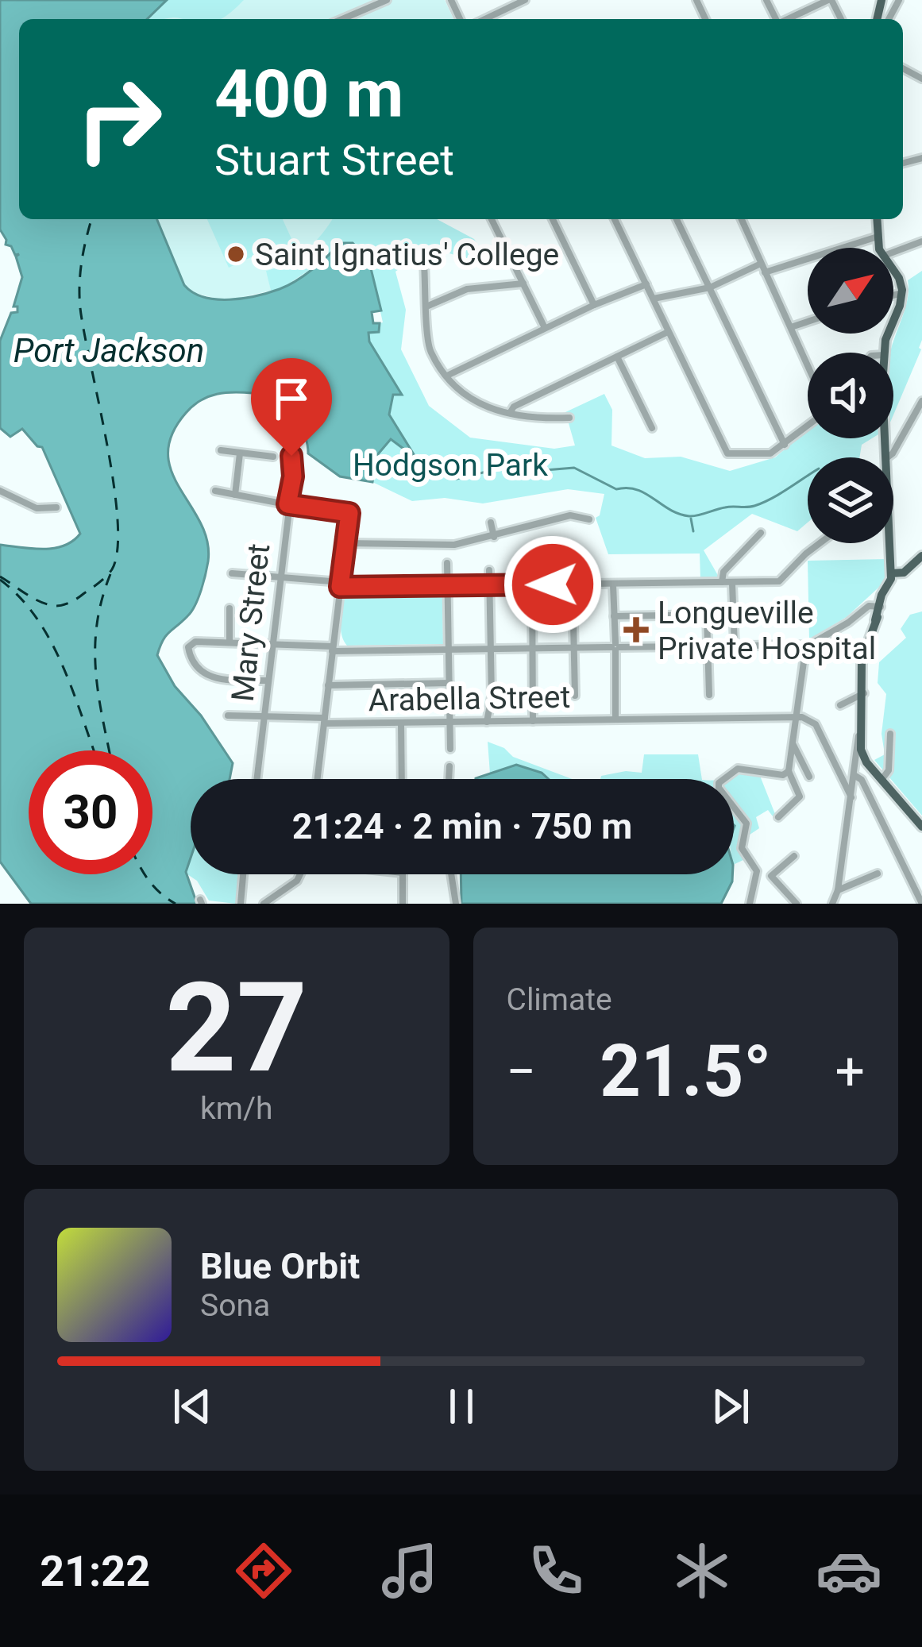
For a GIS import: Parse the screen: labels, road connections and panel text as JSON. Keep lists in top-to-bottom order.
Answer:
{
  "streets": {
    "street": ["Mary Street", "Arabella Street"]
  },
  "crossings": [
    ["Mary Street", "Arabella Street"]
  ],
  "water": ["Port Jackson"],
  "parks": ["Hodgson Park"],
  "places": {
    "other": ["Saint Ignatius' College"],
    "health": ["Longueville Private Hospital"]
  },
  "north": "top right",
  "page": {
    "turn": ["400 m", "Stuart Street"],
    "limit": "30",
    "trip": "21:24 · 2 min · 750 m",
    "tile": [
      ["27", "km/h"],
      "Climate"
    ],
    "heat": ["−", "21.5°", "+"],
    "song": ["Blue Orbit", "Sona"],
    "tabs": "21:22"
  }
}
